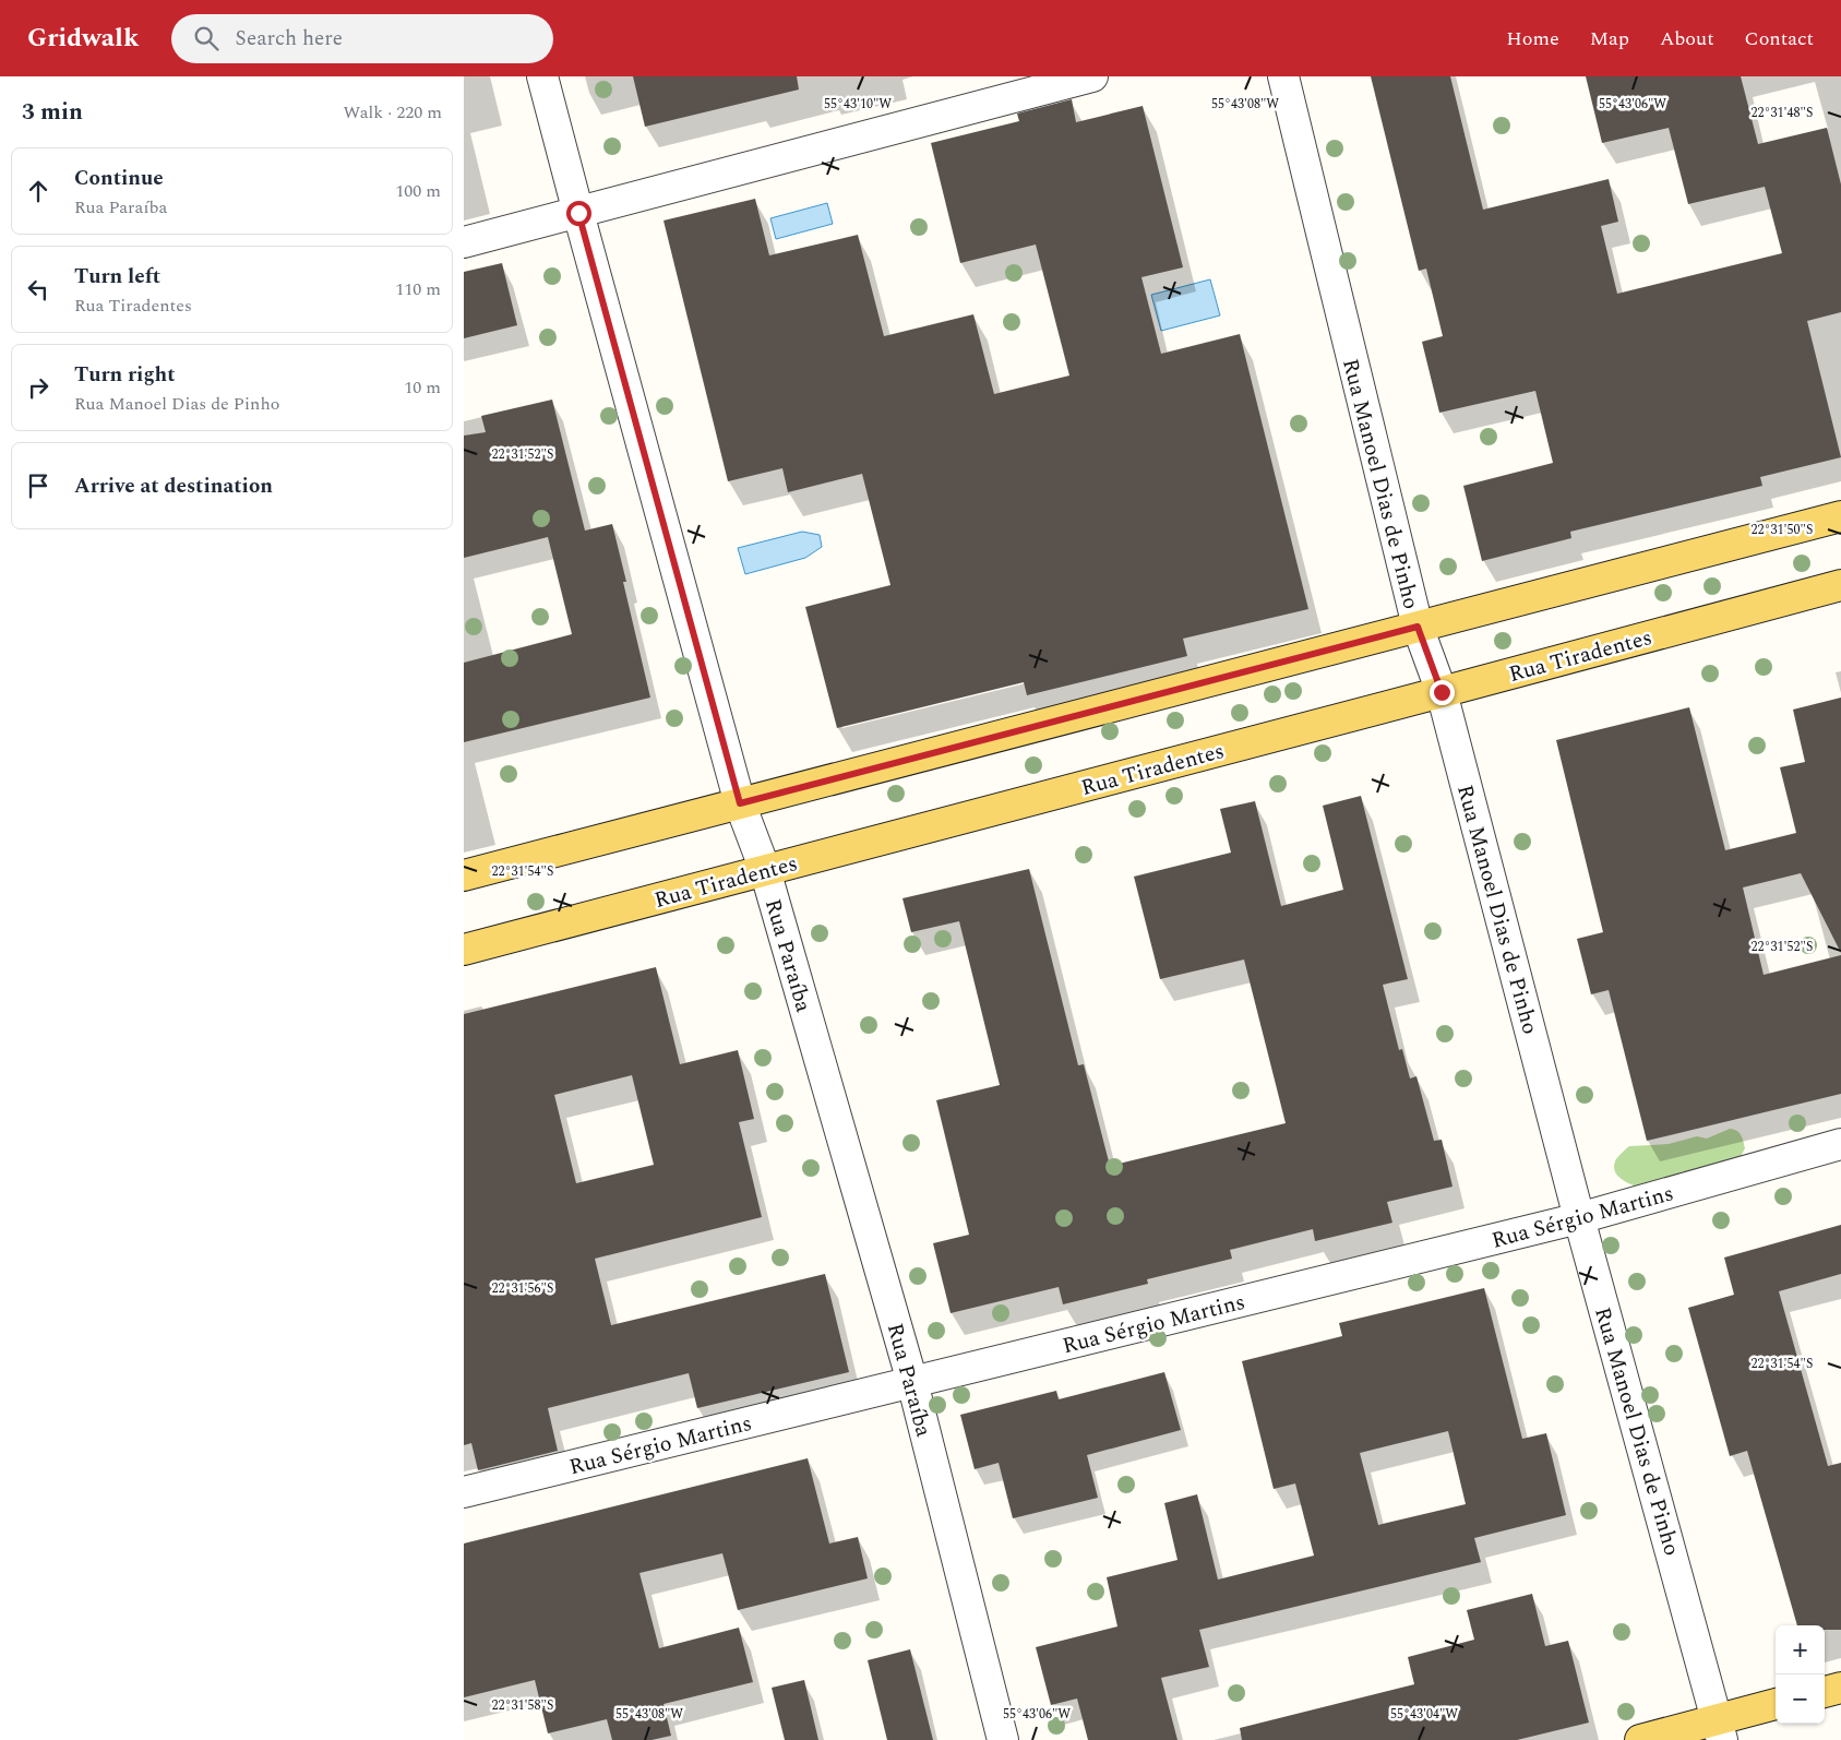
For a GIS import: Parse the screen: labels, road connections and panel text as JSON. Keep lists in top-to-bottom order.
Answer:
{
  "streets": {
    "main road": ["Rua Tiradentes"],
    "street": ["Rua Manoel Dias de Pinho", "Rua Paraíba", "Rua Sérgio Martins"]
  },
  "crossings": [
    ["Rua Manoel Dias de Pinho", "Rua Tiradentes"],
    ["Rua Manoel Dias de Pinho", "Rua Sérgio Martins"],
    ["Rua Tiradentes", "Rua Paraíba"],
    ["Rua Paraíba", "Rua Sérgio Martins"]
  ],
  "page": {
    "header": "Gridwalk",
    "search": "Search here",
    "nav": [
      "Home",
      "Map",
      "About",
      "Contact"
    ],
    "heading": ["3 min", "Walk · 220 m"],
    "list": [
      ["Continue", "Rua Paraíba", "100 m"],
      ["Turn left", "Rua Tiradentes", "110 m"],
      ["Turn right", "Rua Manoel Dias de Pinho", "10 m"],
      "Arrive at destination"
    ],
    "map_buttons": ["+", "−"]
  },
  "coordinates": [
    "55°43'08\"W",
    "55°43'06\"W",
    "55°43'10\"W",
    "22°31'48\"S",
    "22°31'52\"S",
    "22°31'50\"S",
    "22°31'54\"S",
    "22°31'56\"S",
    "22°31'58\"S",
    "55°43'04\"W"
  ]
}
